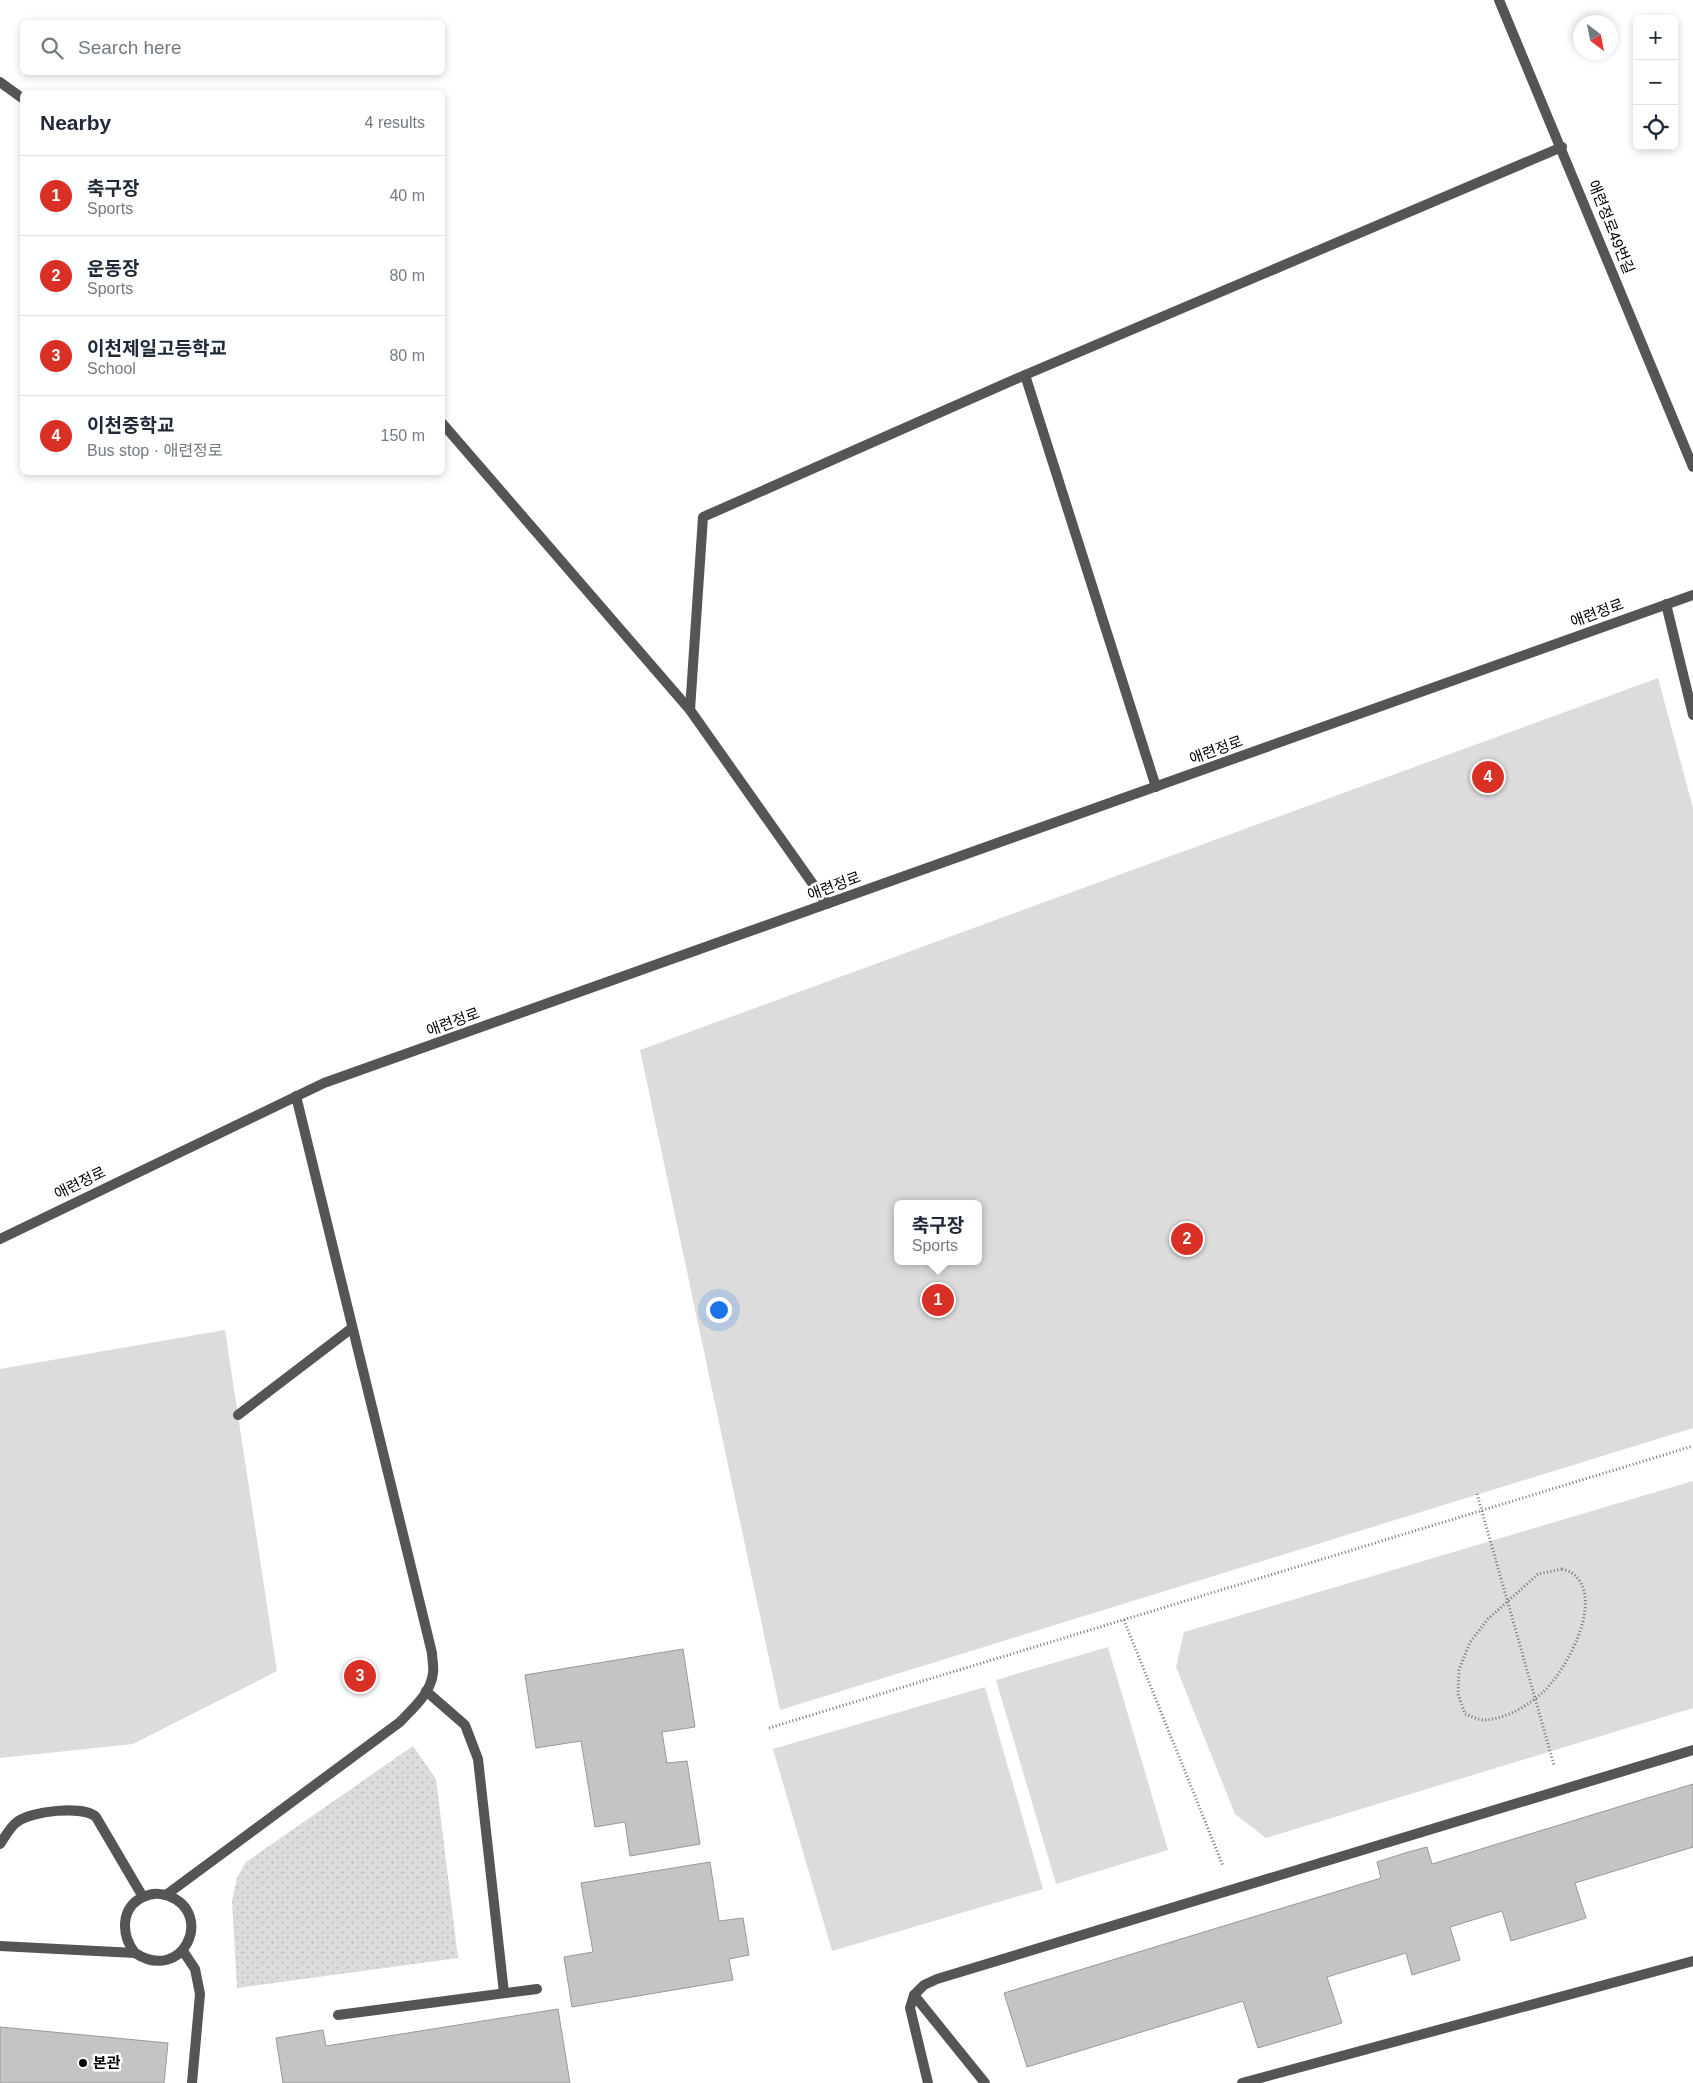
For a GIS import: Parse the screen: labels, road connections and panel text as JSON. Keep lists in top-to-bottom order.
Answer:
{
  "streets": {
    "street": ["애련정로49번길", "애련정로"]
  },
  "places": ["본관"],
  "north": "bottom right",
  "page": {
    "map_buttons": ["+", "−"],
    "search": "Search here",
    "heading": ["Nearby", "4 results"],
    "list": [
      {
        "mark": "1",
        "name": "축구장",
        "note": "Sports",
        "value": "40 m"
      },
      {
        "mark": "2",
        "name": "운동장",
        "note": "Sports",
        "value": "80 m"
      },
      {
        "mark": "3",
        "name": "이천제일고등학교",
        "note": "School",
        "value": "80 m"
      },
      {
        "mark": "4",
        "name": "이천중학교",
        "note": "Bus stop · 애련정로",
        "value": "150 m"
      }
    ],
    "pins": [
      "4",
      "2",
      "1",
      "3"
    ],
    "popup": ["축구장", "Sports"]
  }
}
